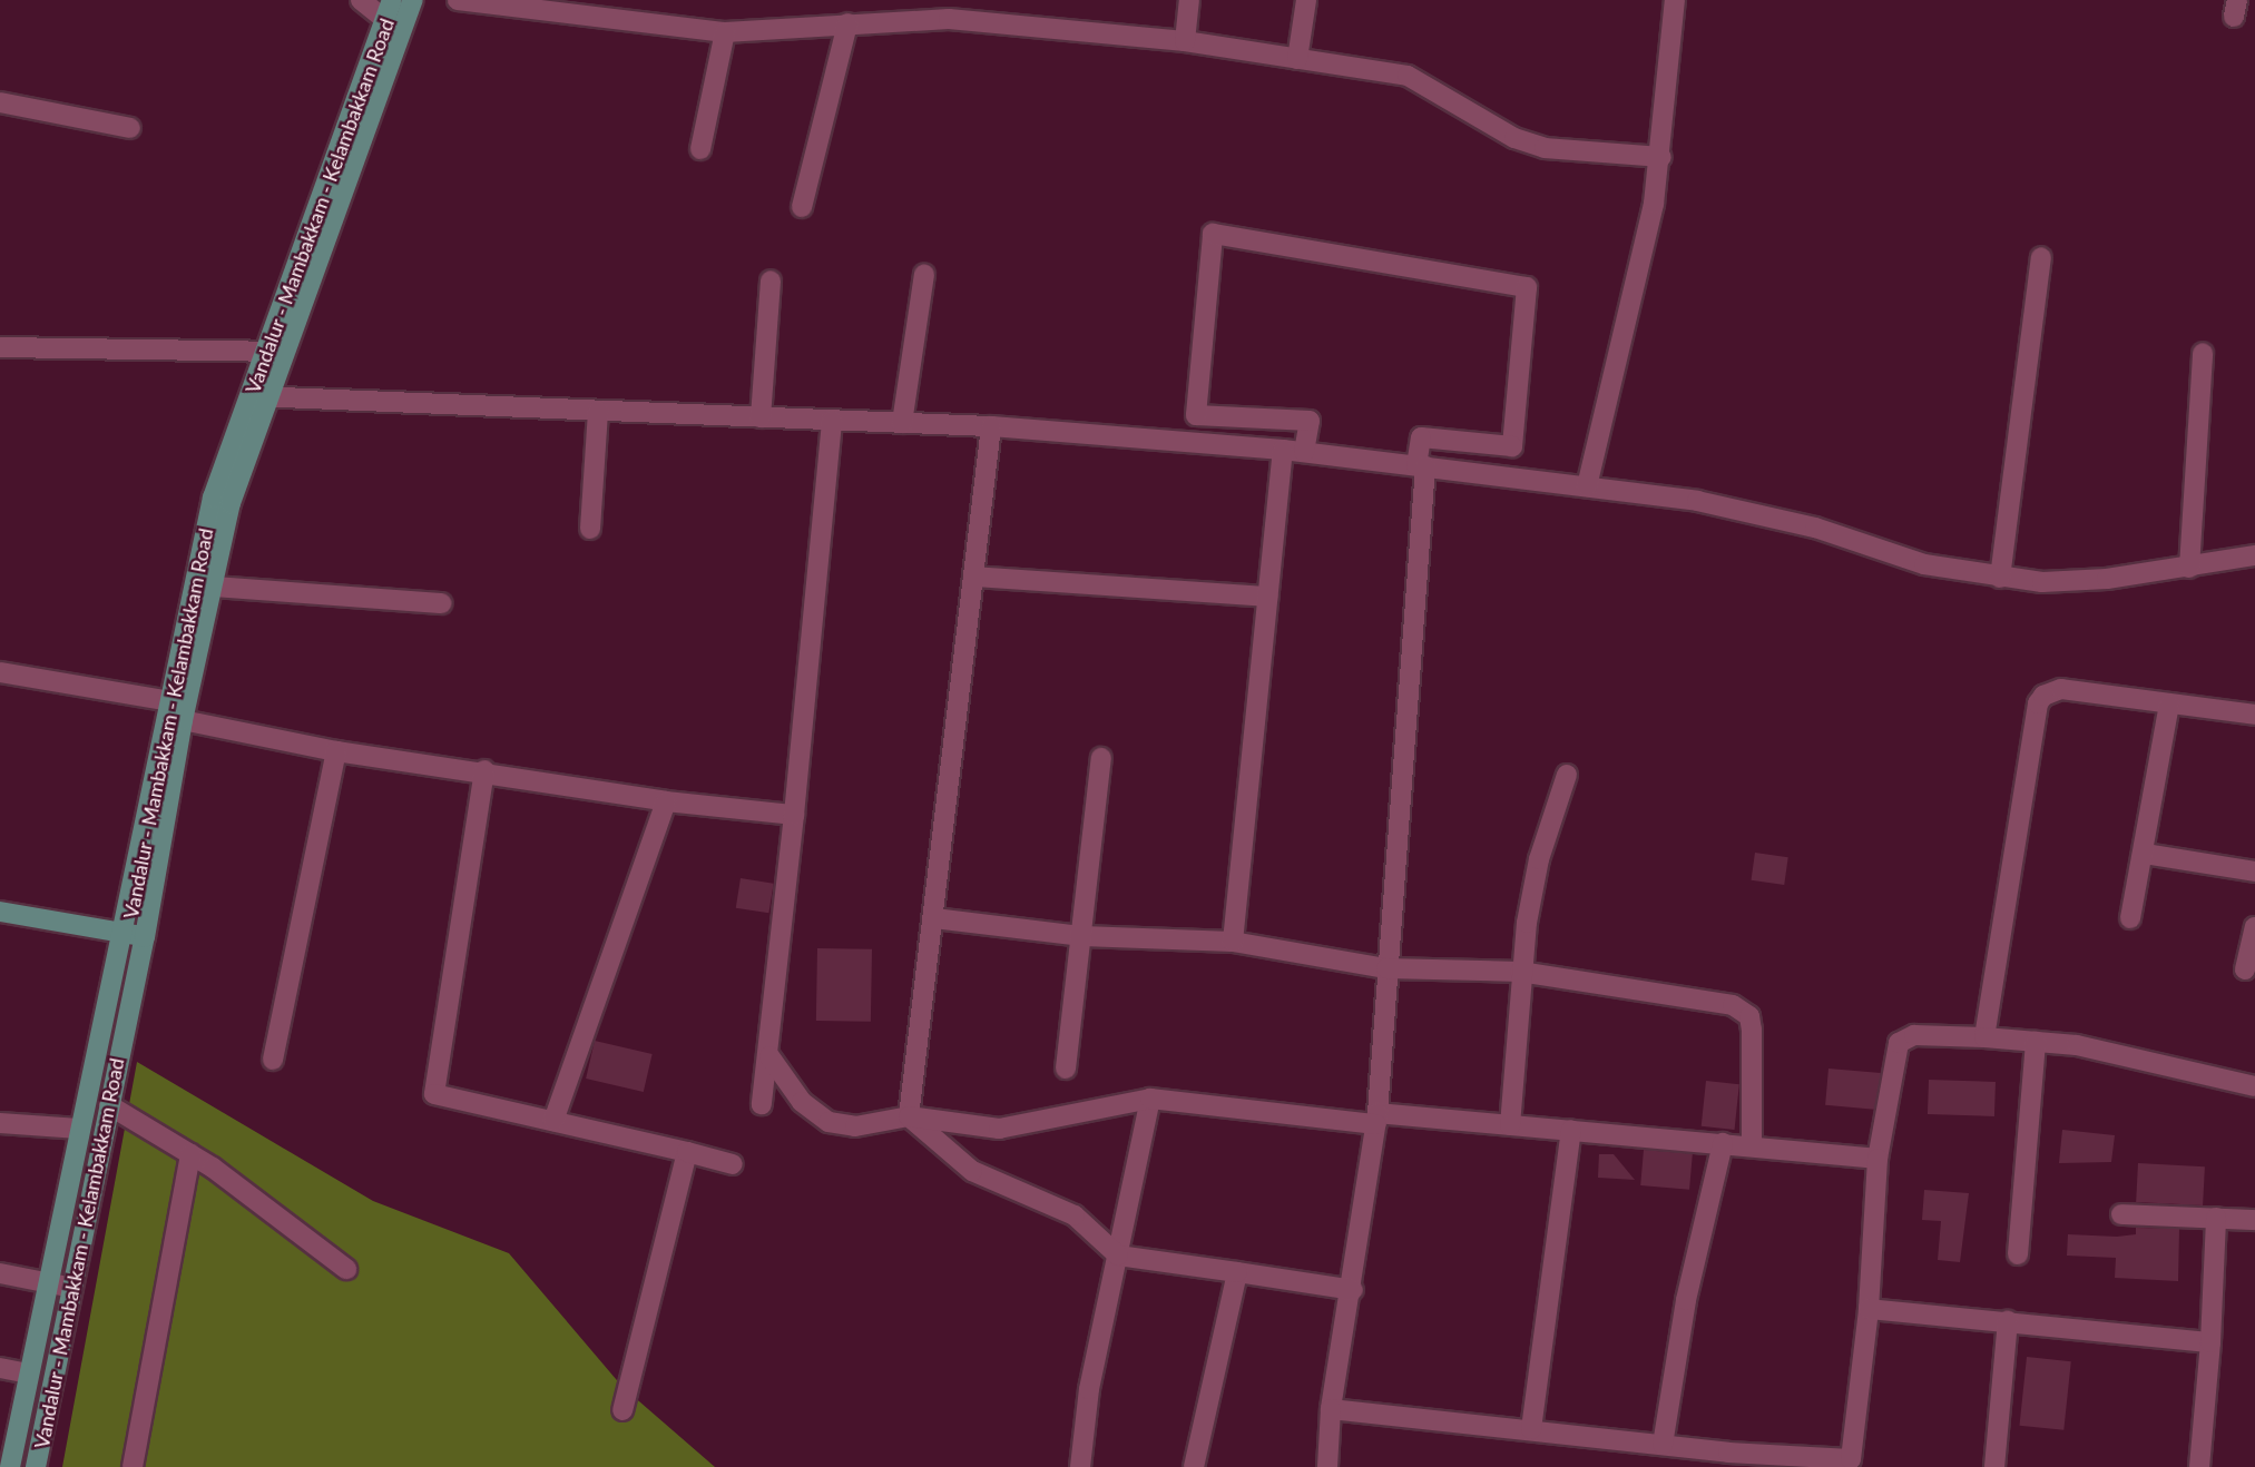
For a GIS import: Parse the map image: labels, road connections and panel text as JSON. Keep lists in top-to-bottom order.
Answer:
{
  "streets": {
    "main road": ["Vandalur - Mambakkam - Kelambakkam Road"]
  }
}
